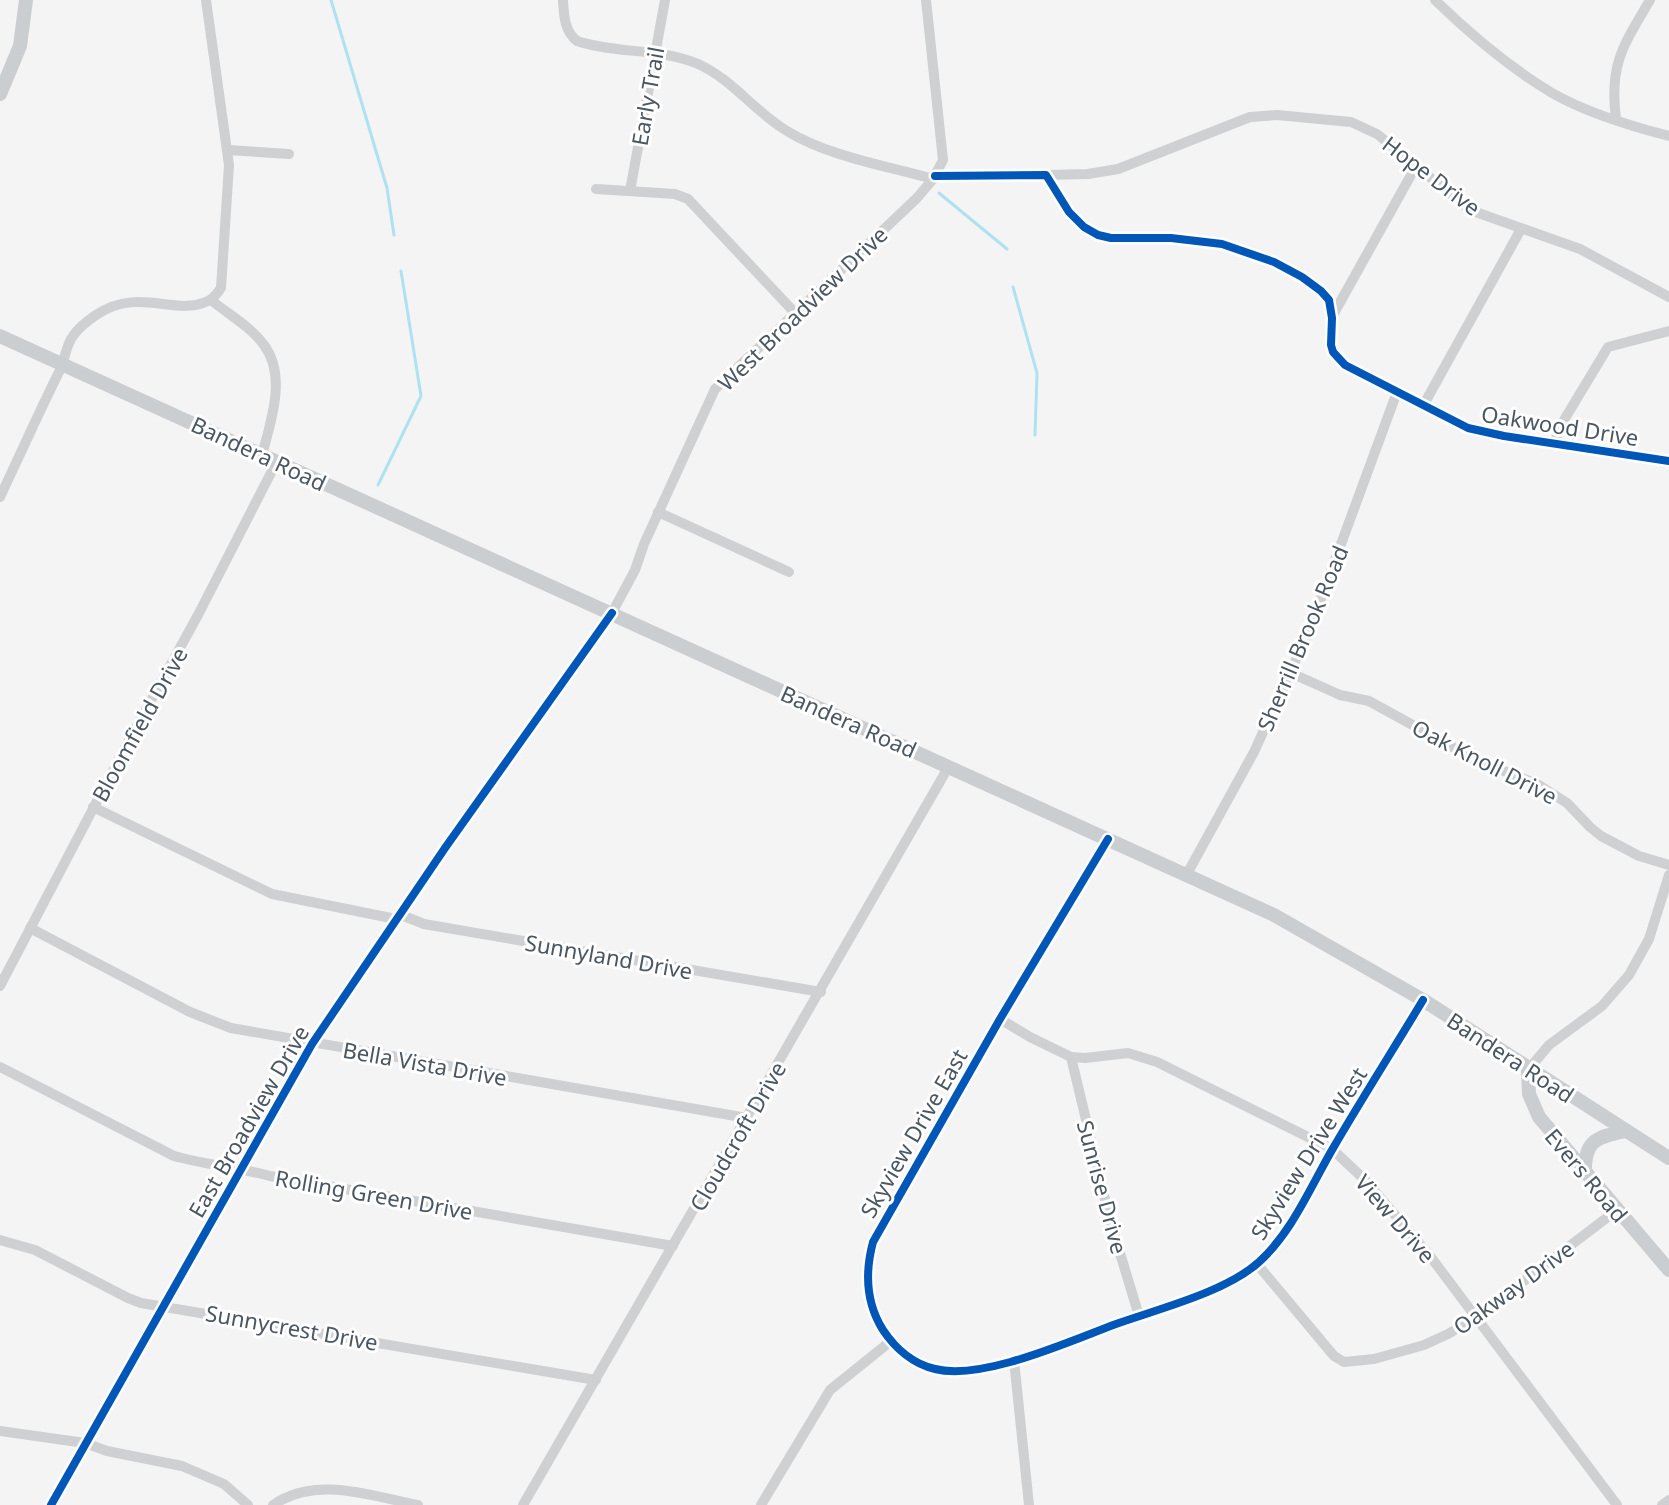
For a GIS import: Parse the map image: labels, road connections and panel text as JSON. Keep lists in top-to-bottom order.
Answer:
{
  "streets": {
    "main road": ["Bandera Road", "Evers Road"],
    "street": [
      "Early Trail",
      "Hope Drive",
      "West Broadview Drive",
      "Oakwood Drive",
      "Sherrill Brook Road",
      "Bloomfield Drive",
      "Oak Knoll Drive",
      "Sunnyland Drive",
      "Bella Vista Drive",
      "East Broadview Drive",
      "Skyview Drive East",
      "Cloudcroft Drive",
      "Skyview Drive West",
      "Sunrise Drive",
      "Rolling Green Drive",
      "View Drive",
      "Oakway Drive",
      "Sunnycrest Drive"
    ]
  },
  "crossings": [
    ["Hope Drive", "Oakwood Drive"],
    ["West Broadview Drive", "Bandera Road"],
    ["West Broadview Drive", "East Broadview Drive"],
    ["Oakwood Drive", "Sherrill Brook Road"],
    ["Bandera Road", "Sherrill Brook Road"],
    ["Bandera Road", "Bloomfield Drive"],
    ["Bandera Road", "East Broadview Drive"],
    ["Bandera Road", "Skyview Drive East"],
    ["Bandera Road", "Cloudcroft Drive"],
    ["Bandera Road", "Skyview Drive West"],
    ["Bandera Road", "Evers Road"],
    ["Sherrill Brook Road", "Oak Knoll Drive"],
    ["Bloomfield Drive", "Sunnyland Drive"],
    ["Bloomfield Drive", "Bella Vista Drive"],
    ["Sunnyland Drive", "East Broadview Drive"],
    ["Sunnyland Drive", "Cloudcroft Drive"],
    ["Bella Vista Drive", "East Broadview Drive"],
    ["Bella Vista Drive", "Cloudcroft Drive"],
    ["East Broadview Drive", "Rolling Green Drive"],
    ["East Broadview Drive", "Sunnycrest Drive"],
    ["Skyview Drive East", "Skyview Drive West"],
    ["Cloudcroft Drive", "Rolling Green Drive"],
    ["Cloudcroft Drive", "Sunnycrest Drive"],
    ["Skyview Drive West", "Sunrise Drive"],
    ["Skyview Drive West", "View Drive"],
    ["Skyview Drive West", "Oakway Drive"],
    ["Evers Road", "Oakway Drive"],
    ["Sunrise Drive", "View Drive"],
    ["View Drive", "Oakway Drive"]
  ]
}
